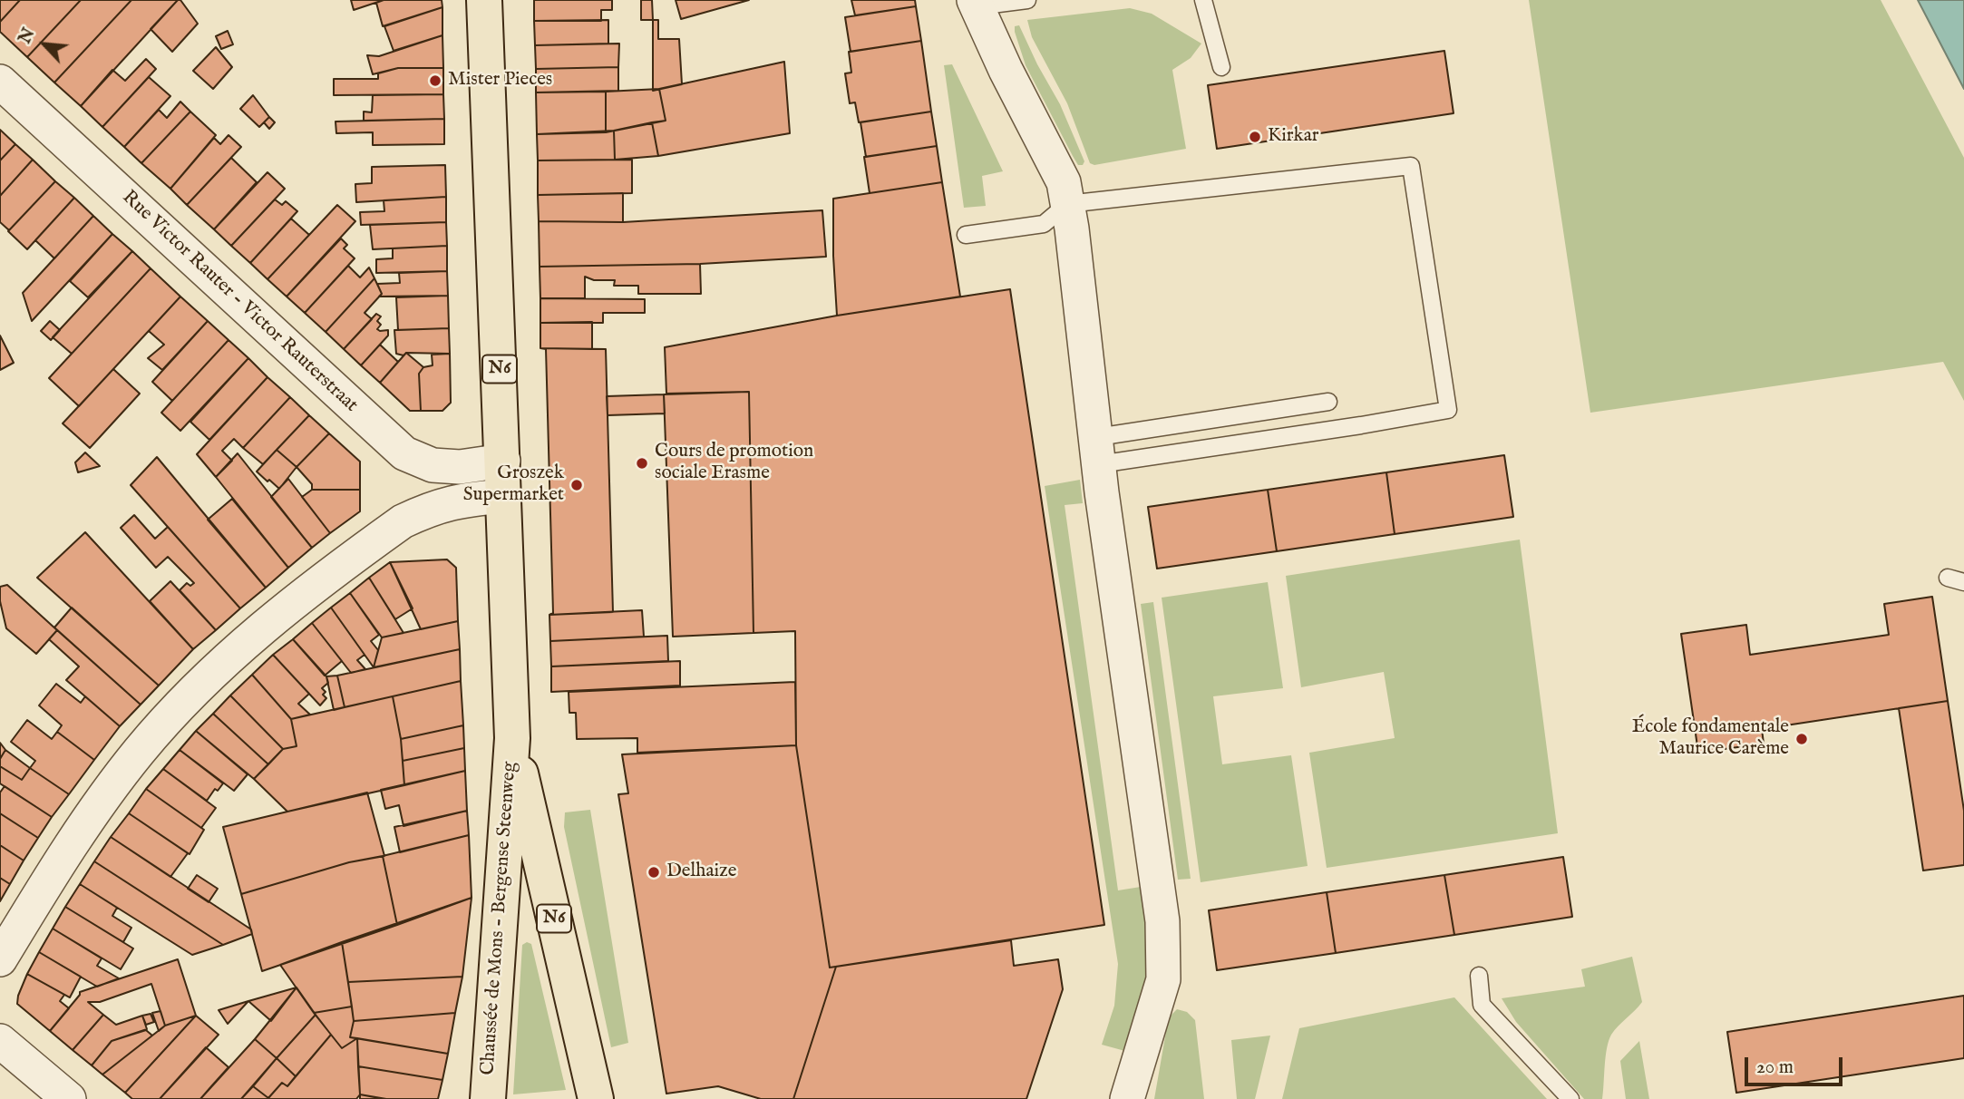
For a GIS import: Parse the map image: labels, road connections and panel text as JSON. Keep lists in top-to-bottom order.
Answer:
{
  "streets": {
    "main road": ["N6", "Chaussée de Mons - Bergense Steenweg"],
    "street": ["Rue Victor Rauter - Victor Rauterstraat"]
  },
  "crossings": [
    ["Rue Victor Rauter - Victor Rauterstraat", "Chaussée de Mons - Bergense Steenweg"]
  ],
  "places": [
    "Mister Pieces",
    "Kirkar",
    "Cours de promotion sociale Erasme",
    "Groszek Supermarket",
    "École fondamentale Maurice Carème",
    "Delhaize"
  ],
  "scale_bar": "20 m",
  "north": "top left"
}
